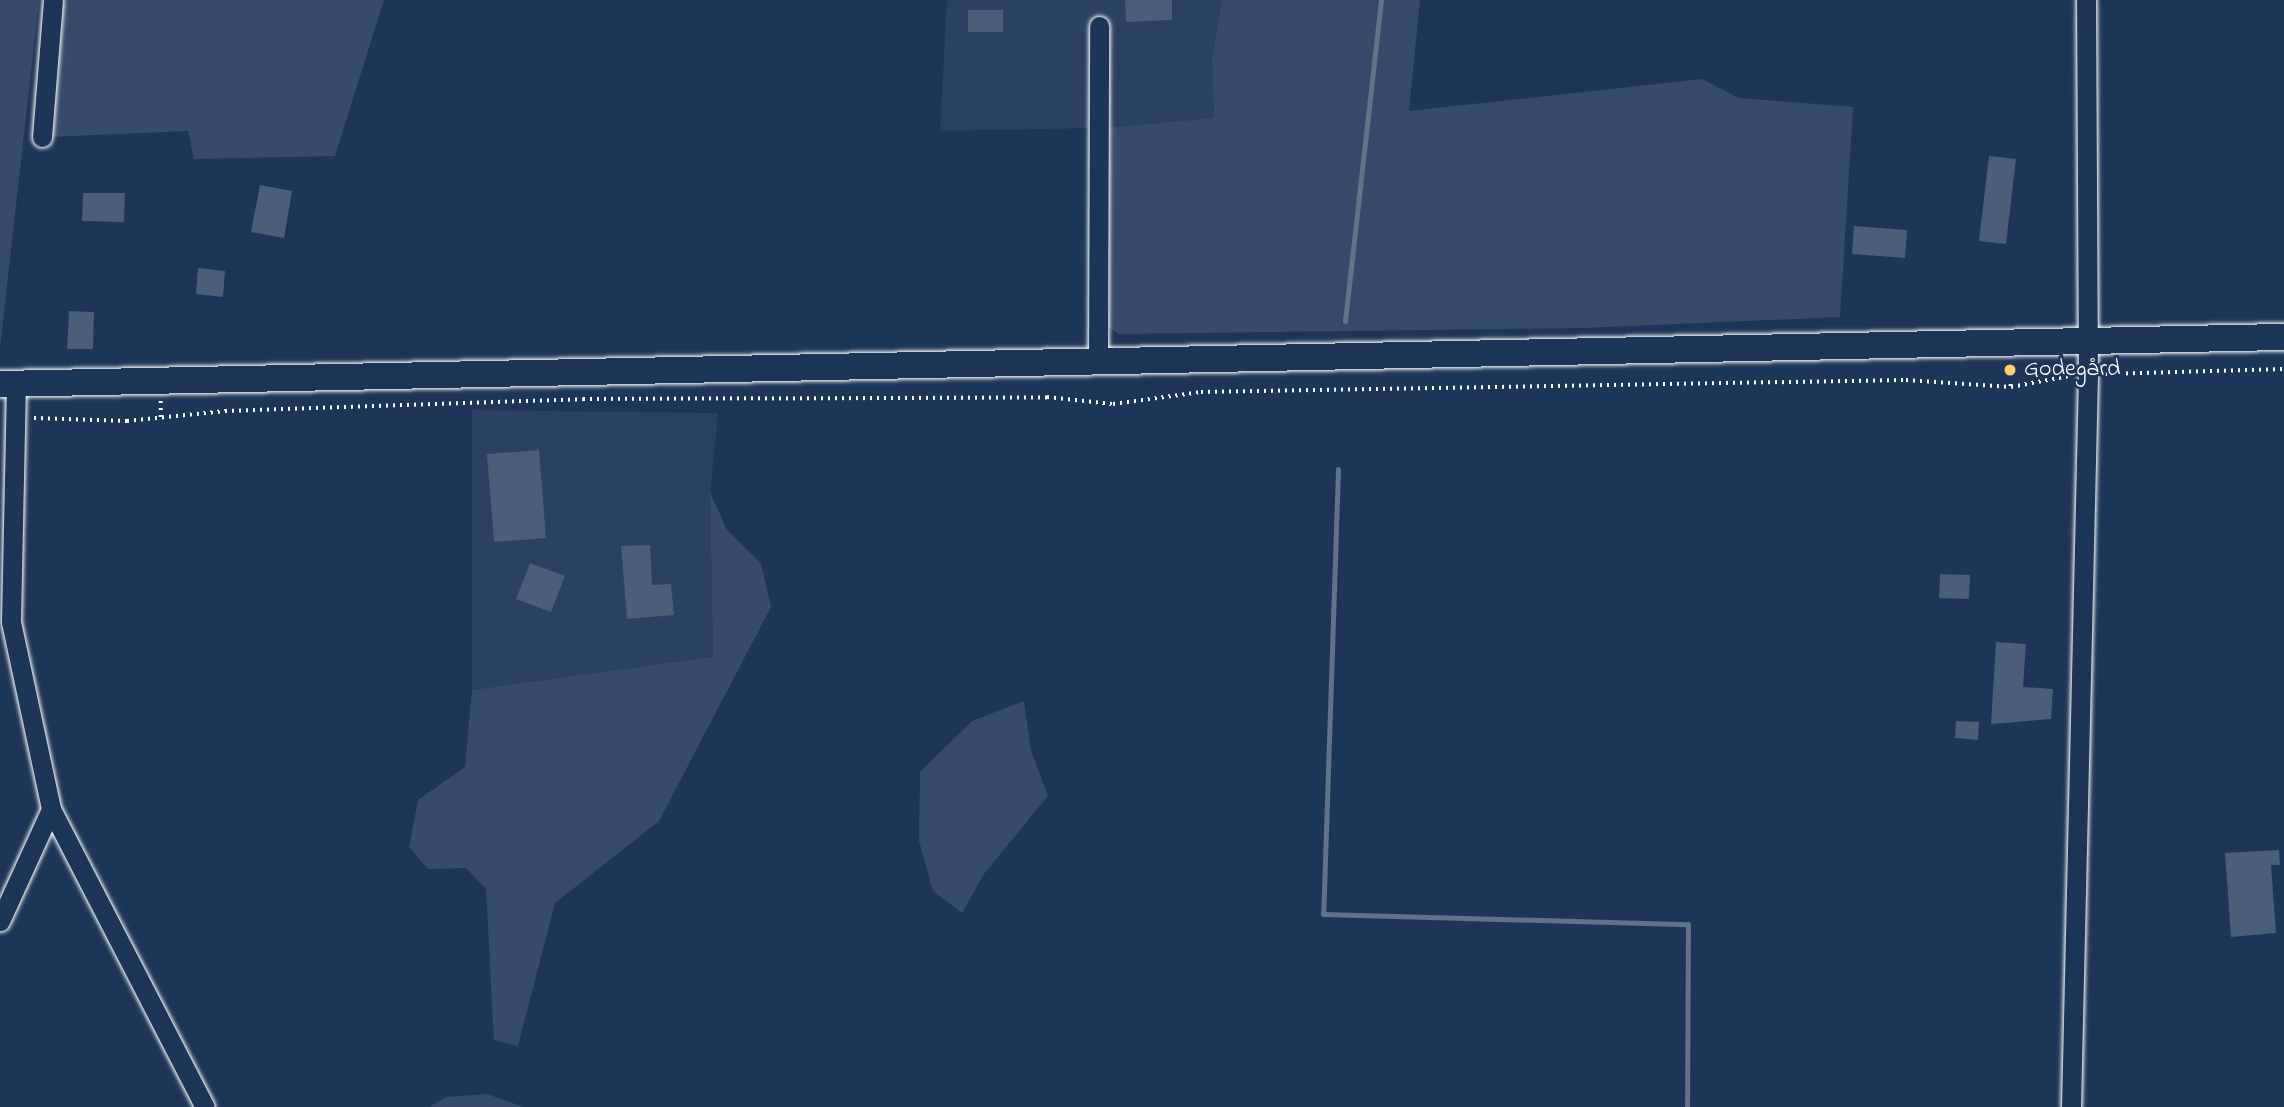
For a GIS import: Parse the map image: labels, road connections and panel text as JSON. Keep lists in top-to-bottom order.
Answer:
{
  "places": ["Godegård"]
}
